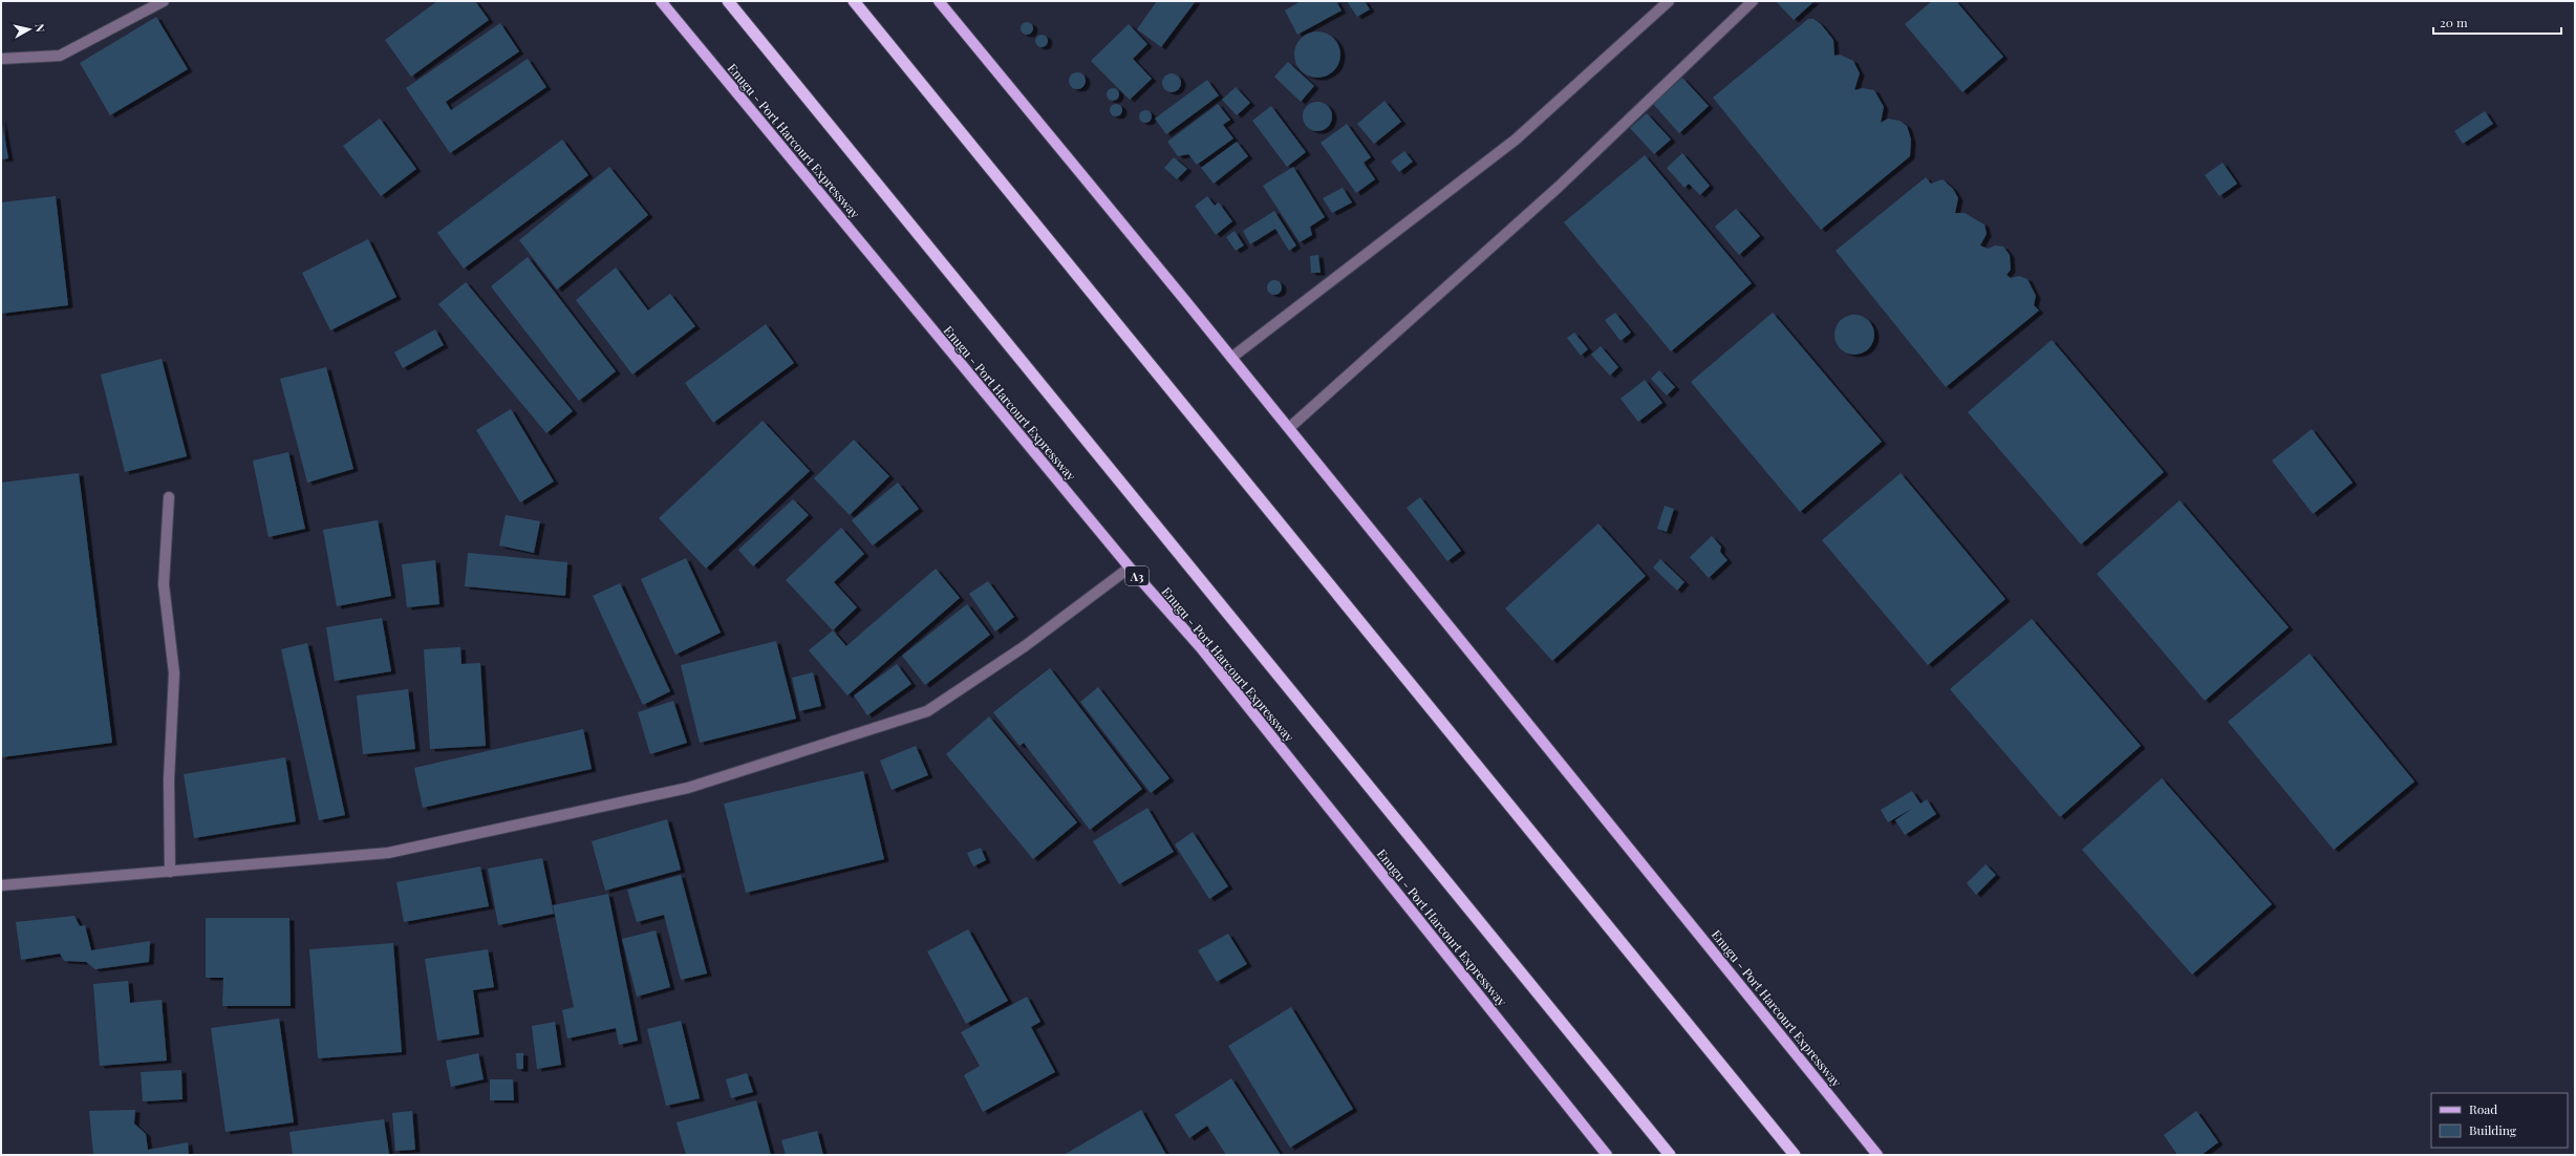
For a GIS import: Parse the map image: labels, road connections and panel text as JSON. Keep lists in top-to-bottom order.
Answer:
{
  "streets": {
    "main road": ["Enugu - Port Harcourt Expressway", "A3"]
  },
  "legend": ["Road", "Building"],
  "scale_bar": "20 m",
  "north": "right"
}
